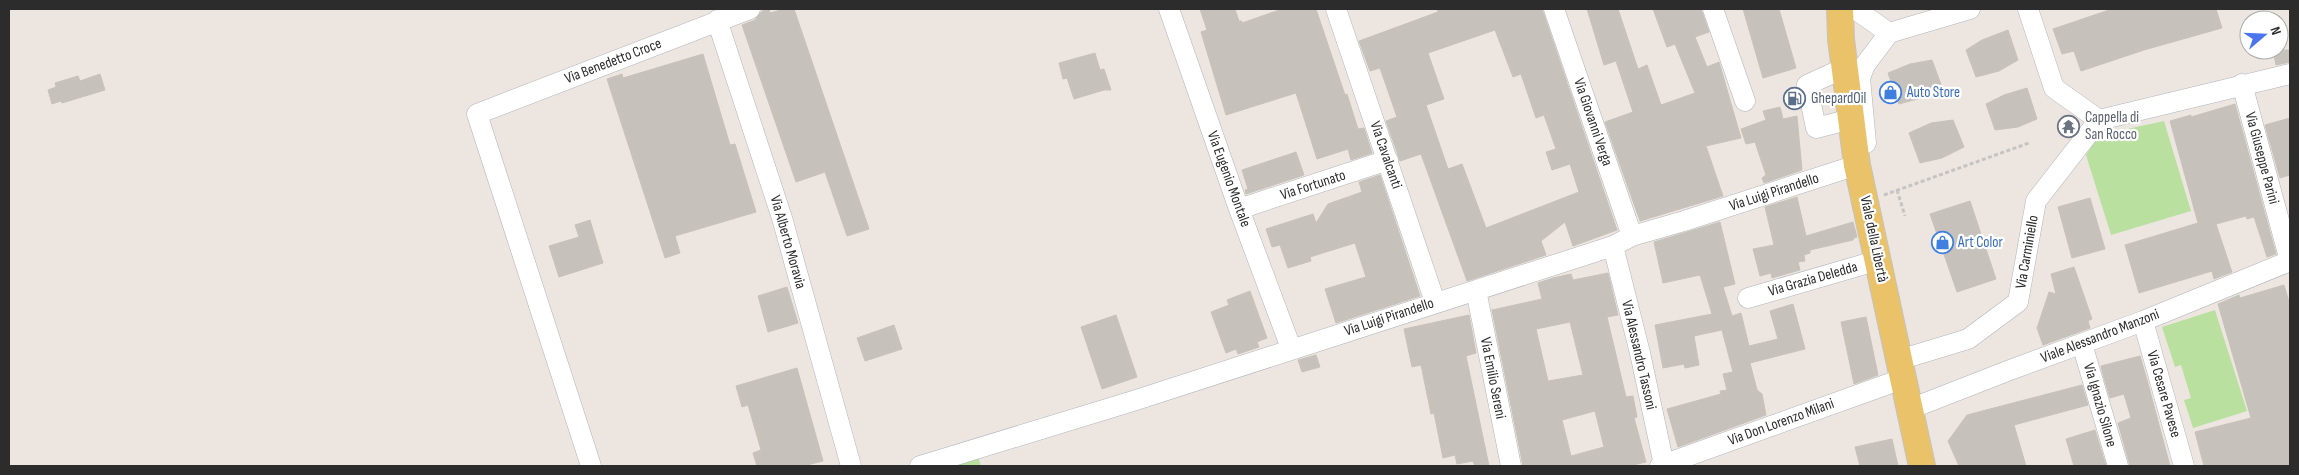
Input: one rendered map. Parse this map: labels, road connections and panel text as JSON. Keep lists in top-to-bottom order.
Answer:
{
  "streets": {
    "main road": ["Viale della Libertà"],
    "street": [
      "Via Benedetto Croce",
      "Via Giovanni Verga",
      "Via Cavalcanti",
      "Via Giuseppe Parini",
      "Via Eugenio Montale",
      "Via Fortunato",
      "Via Luigi Pirandello",
      "Via Alberto Moravia",
      "Via Carminiello",
      "Via Grazia Deledda",
      "Viale Alessandro Manzoni",
      "Via Alessandro Tassoni",
      "Via Emilio Sereni",
      "Via Cesare Pavese",
      "Via Ignazio Silone",
      "Via Don Lorenzo Milani"
    ]
  },
  "crossings": [
    ["Via Benedetto Croce", "Via Alberto Moravia"],
    ["Via Giovanni Verga", "Via Luigi Pirandello"],
    ["Via Cavalcanti", "Via Fortunato"],
    ["Via Cavalcanti", "Via Luigi Pirandello"],
    ["Via Giuseppe Parini", "Viale Alessandro Manzoni"],
    ["Via Eugenio Montale", "Via Fortunato"],
    ["Via Eugenio Montale", "Via Luigi Pirandello"],
    ["Via Luigi Pirandello", "Viale della Libertà"],
    ["Via Luigi Pirandello", "Via Alessandro Tassoni"],
    ["Via Luigi Pirandello", "Via Emilio Sereni"],
    ["Viale della Libertà", "Via Carminiello"],
    ["Viale della Libertà", "Via Grazia Deledda"],
    ["Viale della Libertà", "Viale Alessandro Manzoni"],
    ["Viale della Libertà", "Via Don Lorenzo Milani"],
    ["Via Carminiello", "Via Don Lorenzo Milani"],
    ["Viale Alessandro Manzoni", "Via Cesare Pavese"],
    ["Viale Alessandro Manzoni", "Via Ignazio Silone"],
    ["Via Alessandro Tassoni", "Via Don Lorenzo Milani"]
  ],
  "places": {
    "shop": ["Auto Store", "Art Color"],
    "fuel station": ["GhepardOil"],
    "temple": ["Cappella di San Rocco"]
  },
  "north": "right"
}
